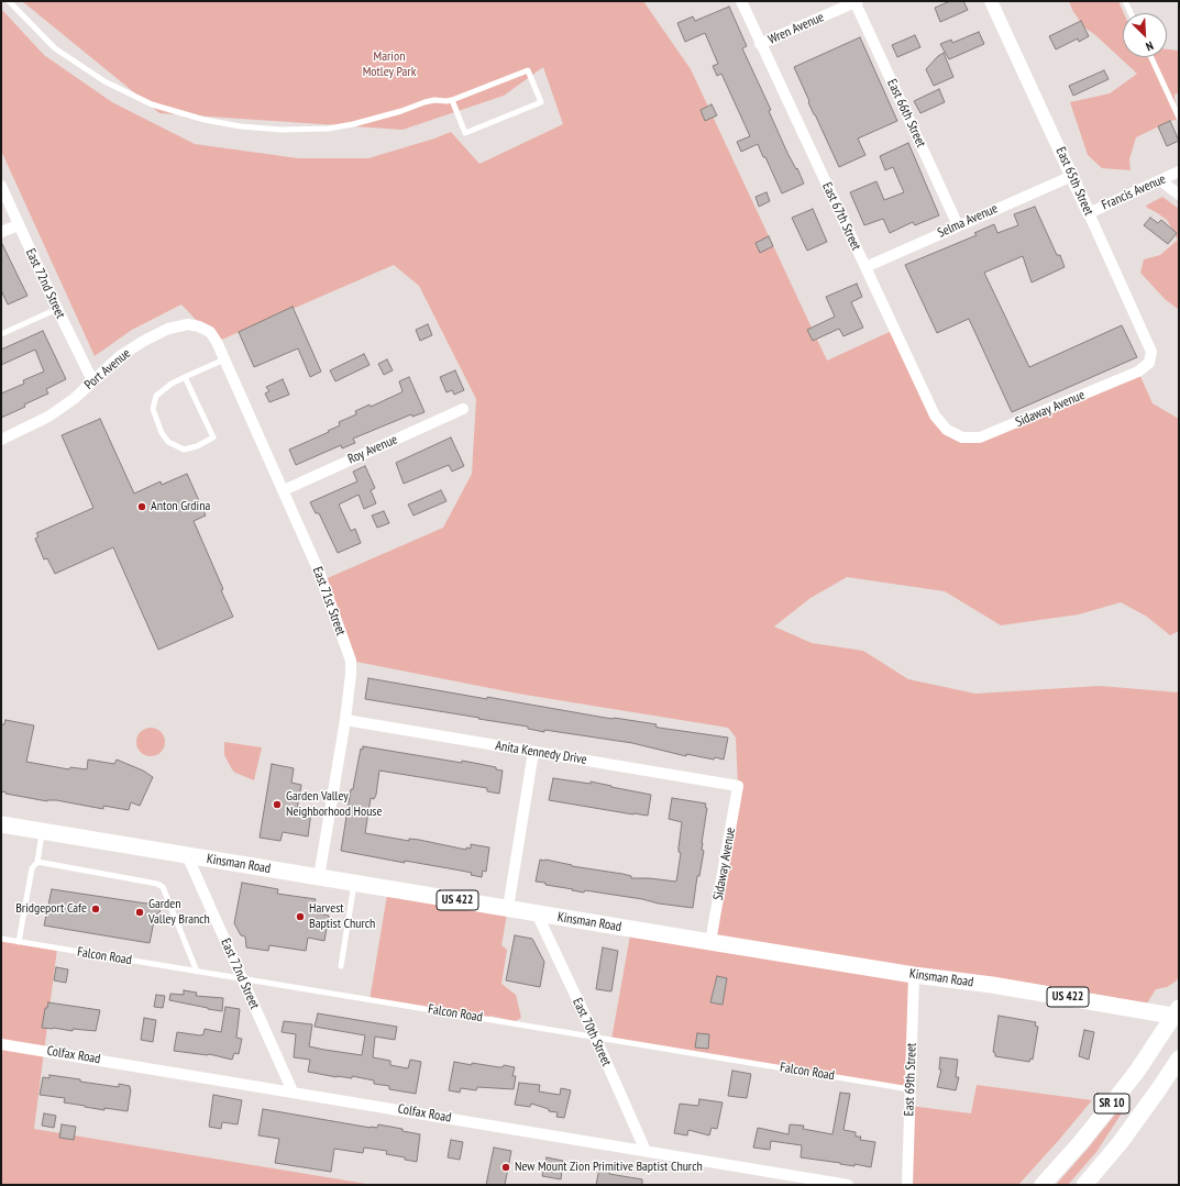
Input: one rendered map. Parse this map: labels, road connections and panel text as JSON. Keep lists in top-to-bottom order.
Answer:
{
  "streets": {
    "main road": ["Kinsman Road", "US 422", "SR 10"],
    "street": [
      "Wren Avenue",
      "East 66th Street",
      "East 65th Street",
      "Francis Avenue",
      "East 67th Street",
      "Selma Avenue",
      "East 72nd Street",
      "Port Avenue",
      "Sidaway Avenue",
      "Roy Avenue",
      "East 71st Street",
      "Anita Kennedy Drive",
      "East 70th Street",
      "Colfax Road",
      "East 69th Street"
    ],
    "lane": ["Falcon Road"]
  },
  "crossings": [
    ["Wren Avenue", "East 66th Street"],
    ["Wren Avenue", "East 67th Street"],
    ["East 66th Street", "Selma Avenue"],
    ["East 65th Street", "Francis Avenue"],
    ["East 65th Street", "Selma Avenue"],
    ["East 65th Street", "Sidaway Avenue"],
    ["East 67th Street", "Selma Avenue"],
    ["East 67th Street", "Sidaway Avenue"],
    ["East 72nd Street", "Port Avenue"],
    ["East 72nd Street", "Kinsman Road"],
    ["East 72nd Street", "Falcon Road"],
    ["East 72nd Street", "Colfax Road"],
    ["Port Avenue", "East 71st Street"],
    ["Sidaway Avenue", "Anita Kennedy Drive"],
    ["Sidaway Avenue", "Kinsman Road"],
    ["Roy Avenue", "East 71st Street"],
    ["East 71st Street", "Anita Kennedy Drive"],
    ["East 71st Street", "Kinsman Road"],
    ["Kinsman Road", "East 70th Street"],
    ["Kinsman Road", "East 69th Street"],
    ["Kinsman Road", "SR 10"],
    ["Falcon Road", "East 70th Street"],
    ["Falcon Road", "East 69th Street"],
    ["East 70th Street", "Colfax Road"]
  ],
  "parks": ["Marion Motley Park"],
  "places": [
    "Anton Grdina",
    "Garden Valley Neighborhood House",
    "Bridgeport Cafe",
    "Garden Valley Branch",
    "Harvest Baptist Church",
    "New Mount Zion Primitive Baptist Church"
  ],
  "north": "bottom right"
}
